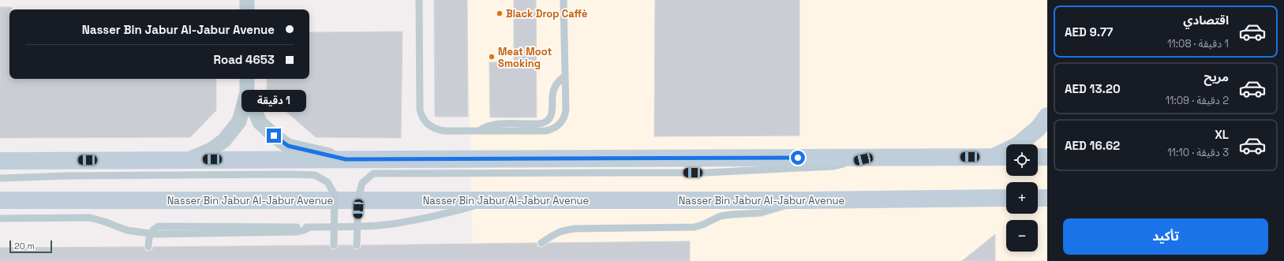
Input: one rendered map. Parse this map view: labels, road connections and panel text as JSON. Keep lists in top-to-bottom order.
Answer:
{
  "streets": {
    "main road": ["Nasser Bin Jabur Al-Jabur Avenue"]
  },
  "places": ["Black Drop Caffè", "Meat Moot Smoking"],
  "scale_bar": "20 m",
  "page": {
    "list": [
      {
        "name": "اقتصادي",
        "note": "1 دقيقة · 11:08",
        "value": "AED 9.77"
      },
      {
        "name": "مريح",
        "note": "2 دقيقة · 11:09",
        "value": "AED 13.20"
      },
      {
        "name": "XL",
        "note": "3 دقيقة · 11:10",
        "value": "AED 16.62"
      }
    ],
    "banner": ["Nasser Bin Jabur Al-Jabur Avenue", "Road 4653"],
    "bubble": "1 دقيقة",
    "map_buttons": ["+", "−"],
    "buttons": "تأكيد",
    "scale": "20 m"
  }
}
